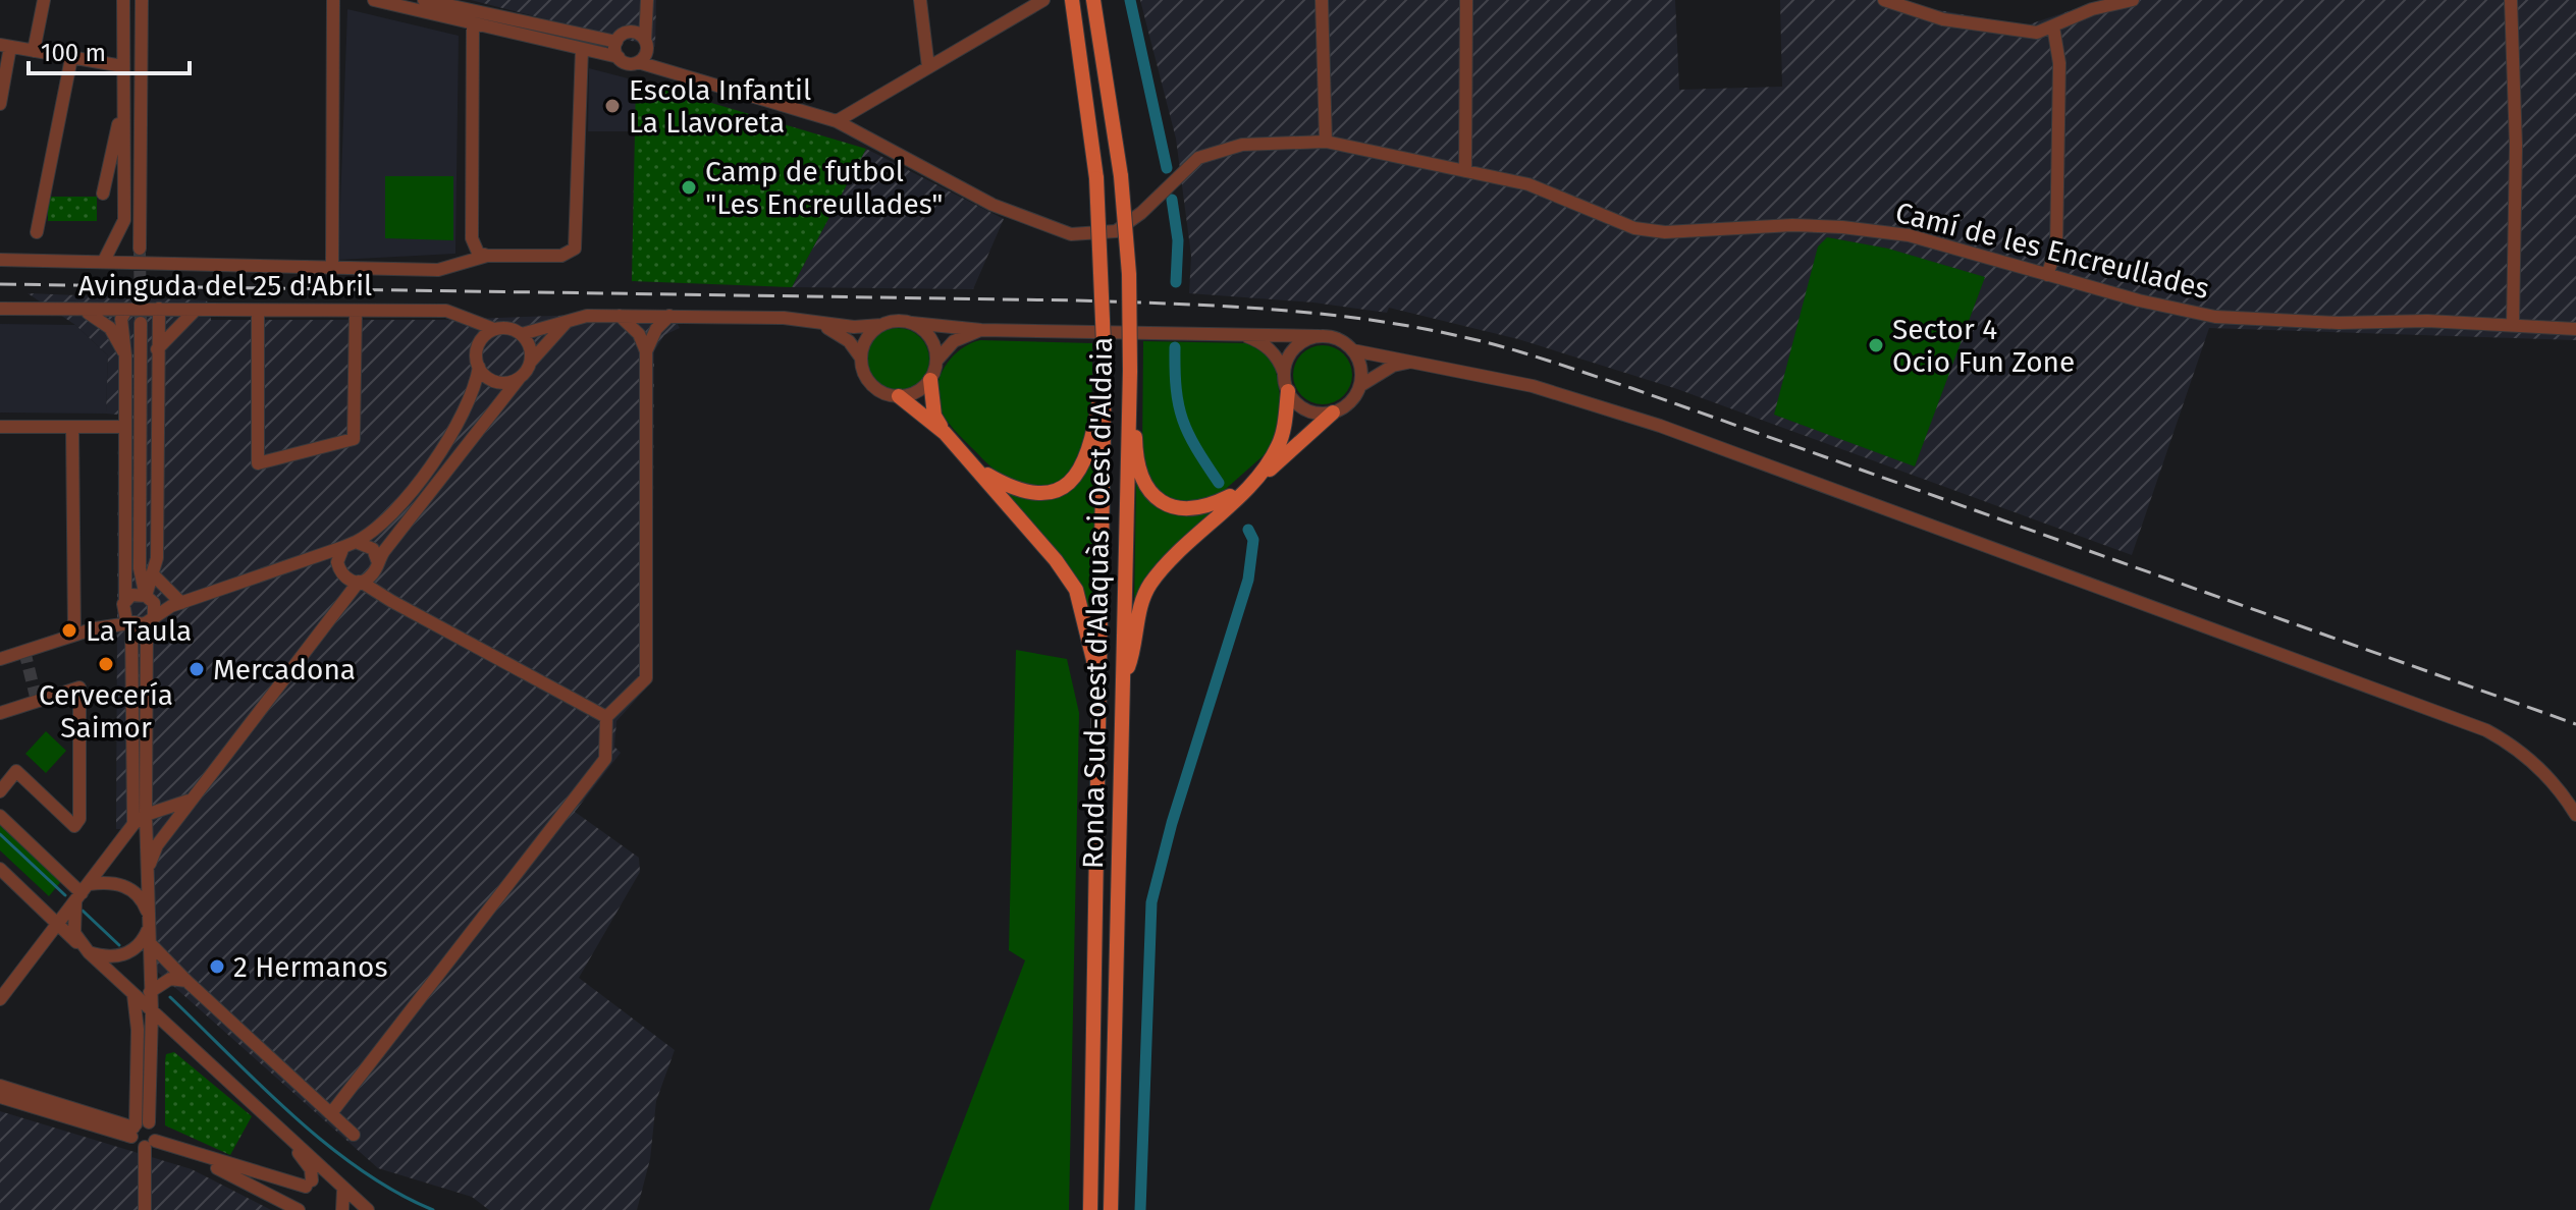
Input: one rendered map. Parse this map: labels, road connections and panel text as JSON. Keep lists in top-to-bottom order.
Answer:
{
  "streets": {
    "main road": ["Ronda Sud-oest d'Alaquàs i Oest d'Aldaia"],
    "street": ["Camí de les Encreullades", "Avinguda del 25 d'Abril"]
  },
  "places": [
    "Escola Infantil La Llavoreta",
    "Camp de futbol \"Les Encreullades\"",
    "Sector 4 Ocio Fun Zone",
    "La Taula",
    "Cervecería Saimor",
    "Mercadona",
    "2 Hermanos"
  ],
  "scale_bar": "100 m"
}
